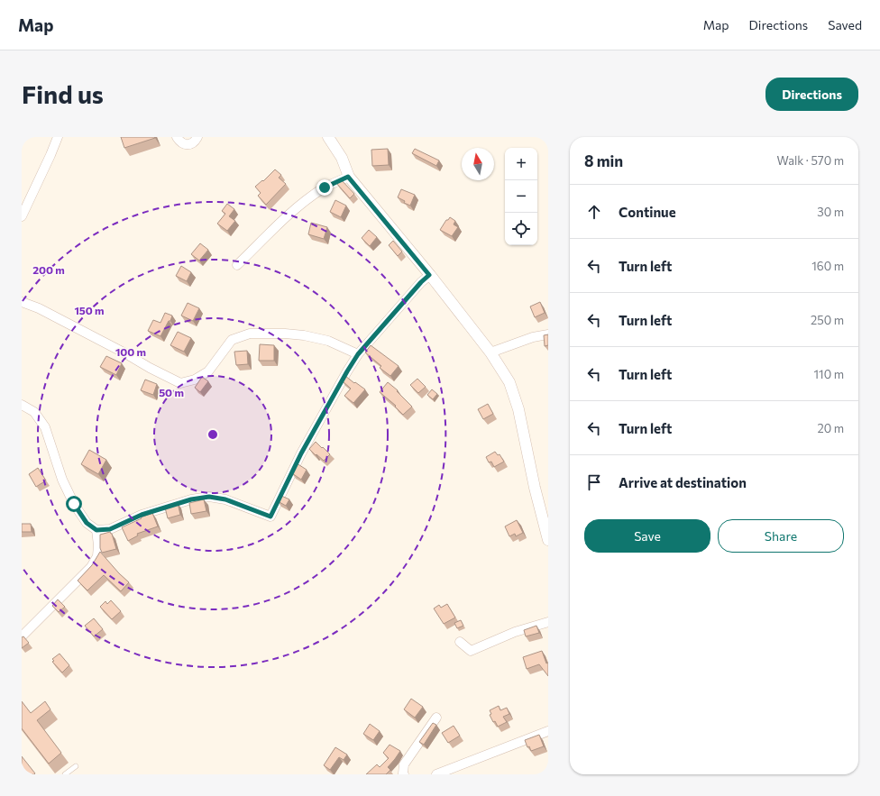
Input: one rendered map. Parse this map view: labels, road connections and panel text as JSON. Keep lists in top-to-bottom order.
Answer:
{
  "north": "top",
  "page": {
    "header": "Map",
    "nav": ["Map", "Directions", "Saved"],
    "buttons": [
      "Directions",
      ["Save", "Share"]
    ],
    "title": "Find us",
    "heading": ["8 min", "Walk · 570 m"],
    "map_buttons": ["+", "−"],
    "list": [
      ["Continue", "30 m"],
      ["Turn left", "160 m"],
      ["Turn left", "250 m"],
      ["Turn left", "110 m"],
      ["Turn left", "20 m"],
      "Arrive at destination"
    ]
  },
  "rings": [
    "200 m",
    "150 m",
    "100 m",
    "50 m"
  ]
}
